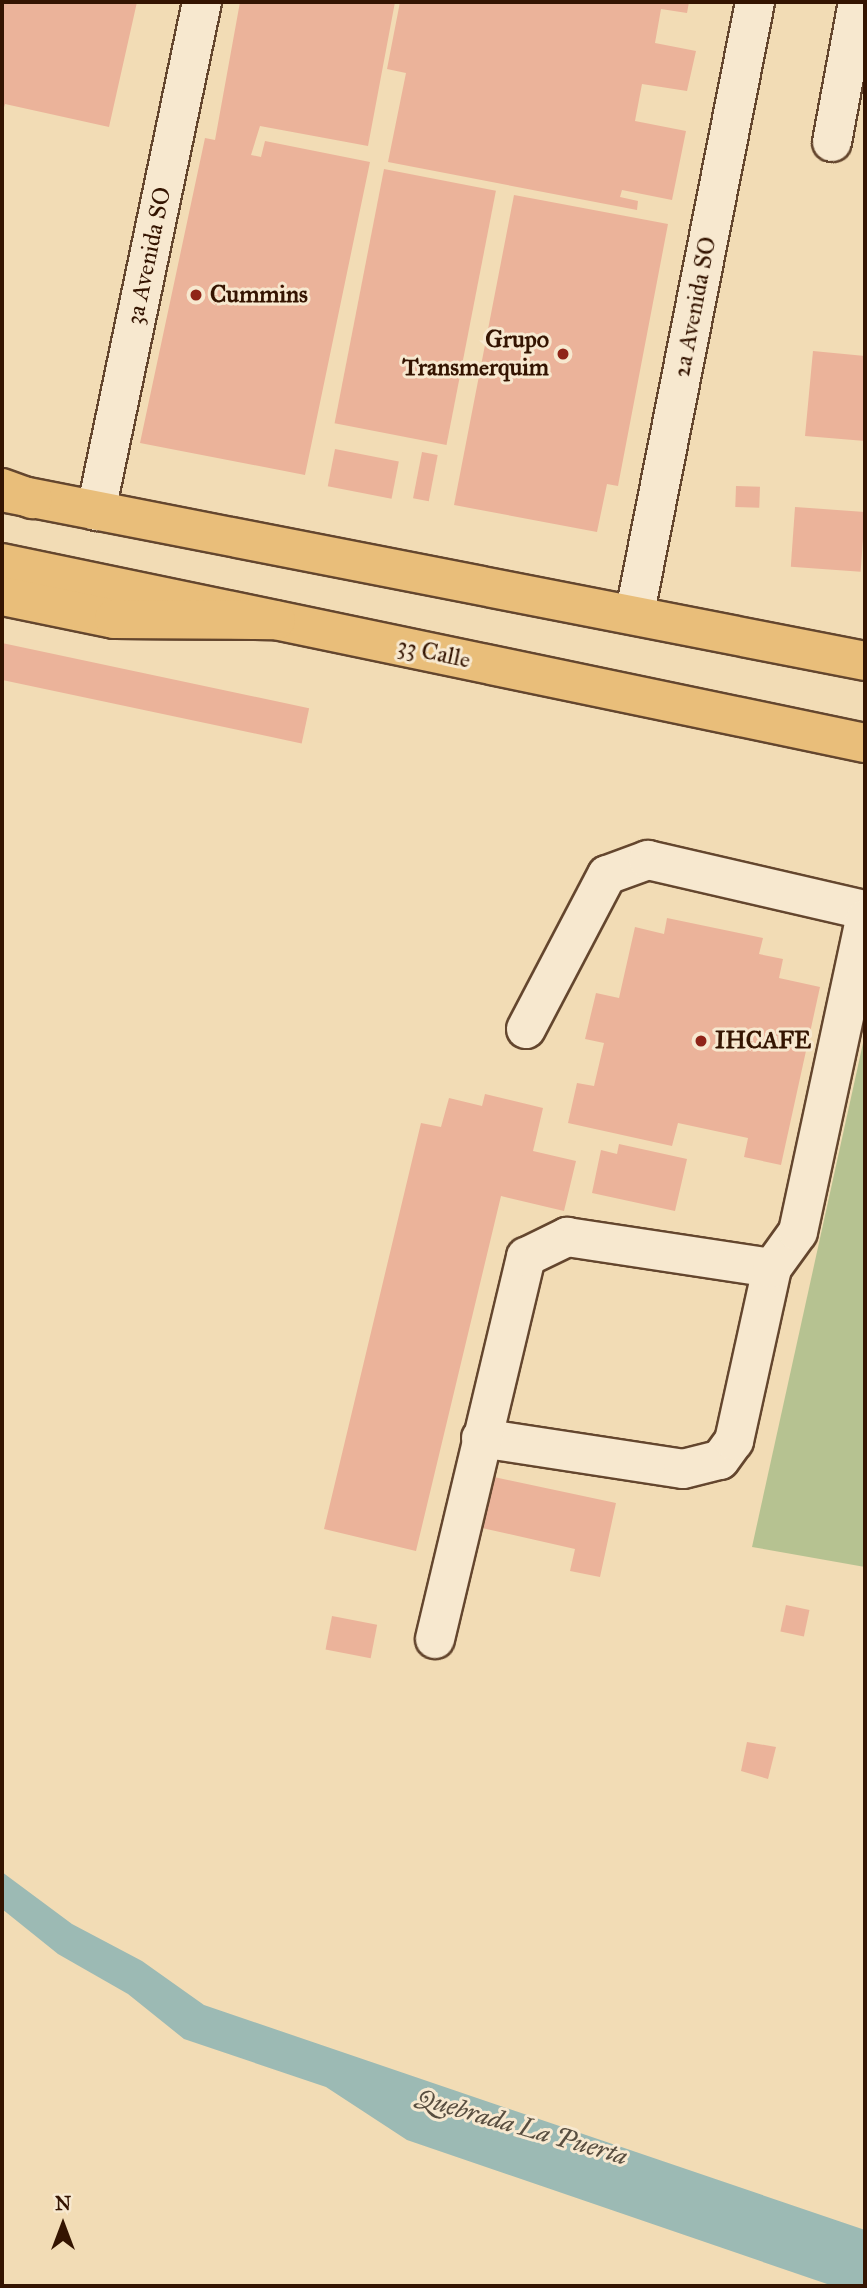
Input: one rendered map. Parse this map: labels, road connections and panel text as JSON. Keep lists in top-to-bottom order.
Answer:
{
  "streets": {
    "main road": ["33 Calle"],
    "street": ["3a Avenida SO", "2a Avenida SO"]
  },
  "water": ["Quebrada La Puerta"],
  "places": ["Cummins", "Grupo Transmerquim", "IHCAFE"],
  "north": "top"
}
